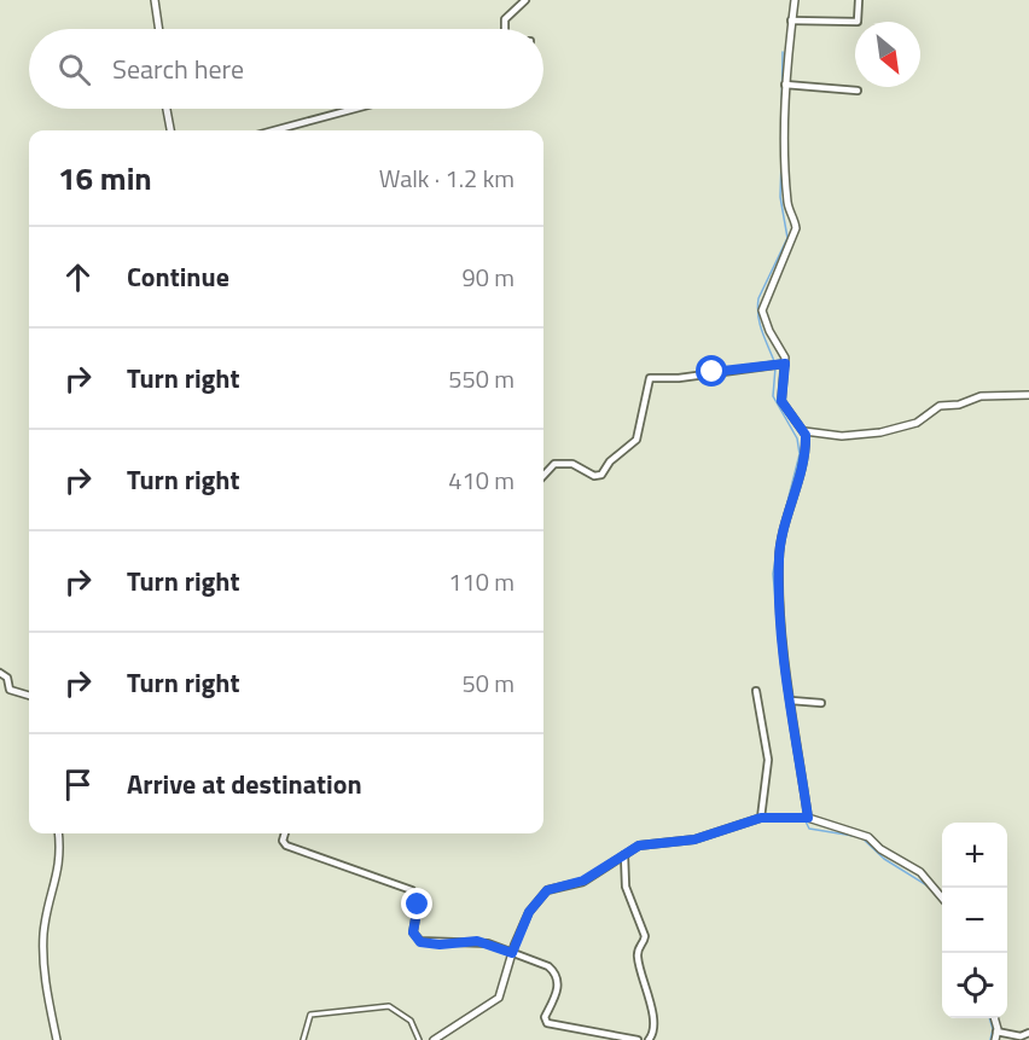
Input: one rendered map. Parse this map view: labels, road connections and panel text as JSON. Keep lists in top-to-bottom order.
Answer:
{
  "north": "bottom right",
  "page": {
    "search": "Search here",
    "heading": ["16 min", "Walk · 1.2 km"],
    "list": [
      ["Continue", "90 m"],
      ["Turn right", "550 m"],
      ["Turn right", "410 m"],
      ["Turn right", "110 m"],
      ["Turn right", "50 m"],
      "Arrive at destination"
    ],
    "map_buttons": ["+", "−"]
  }
}
